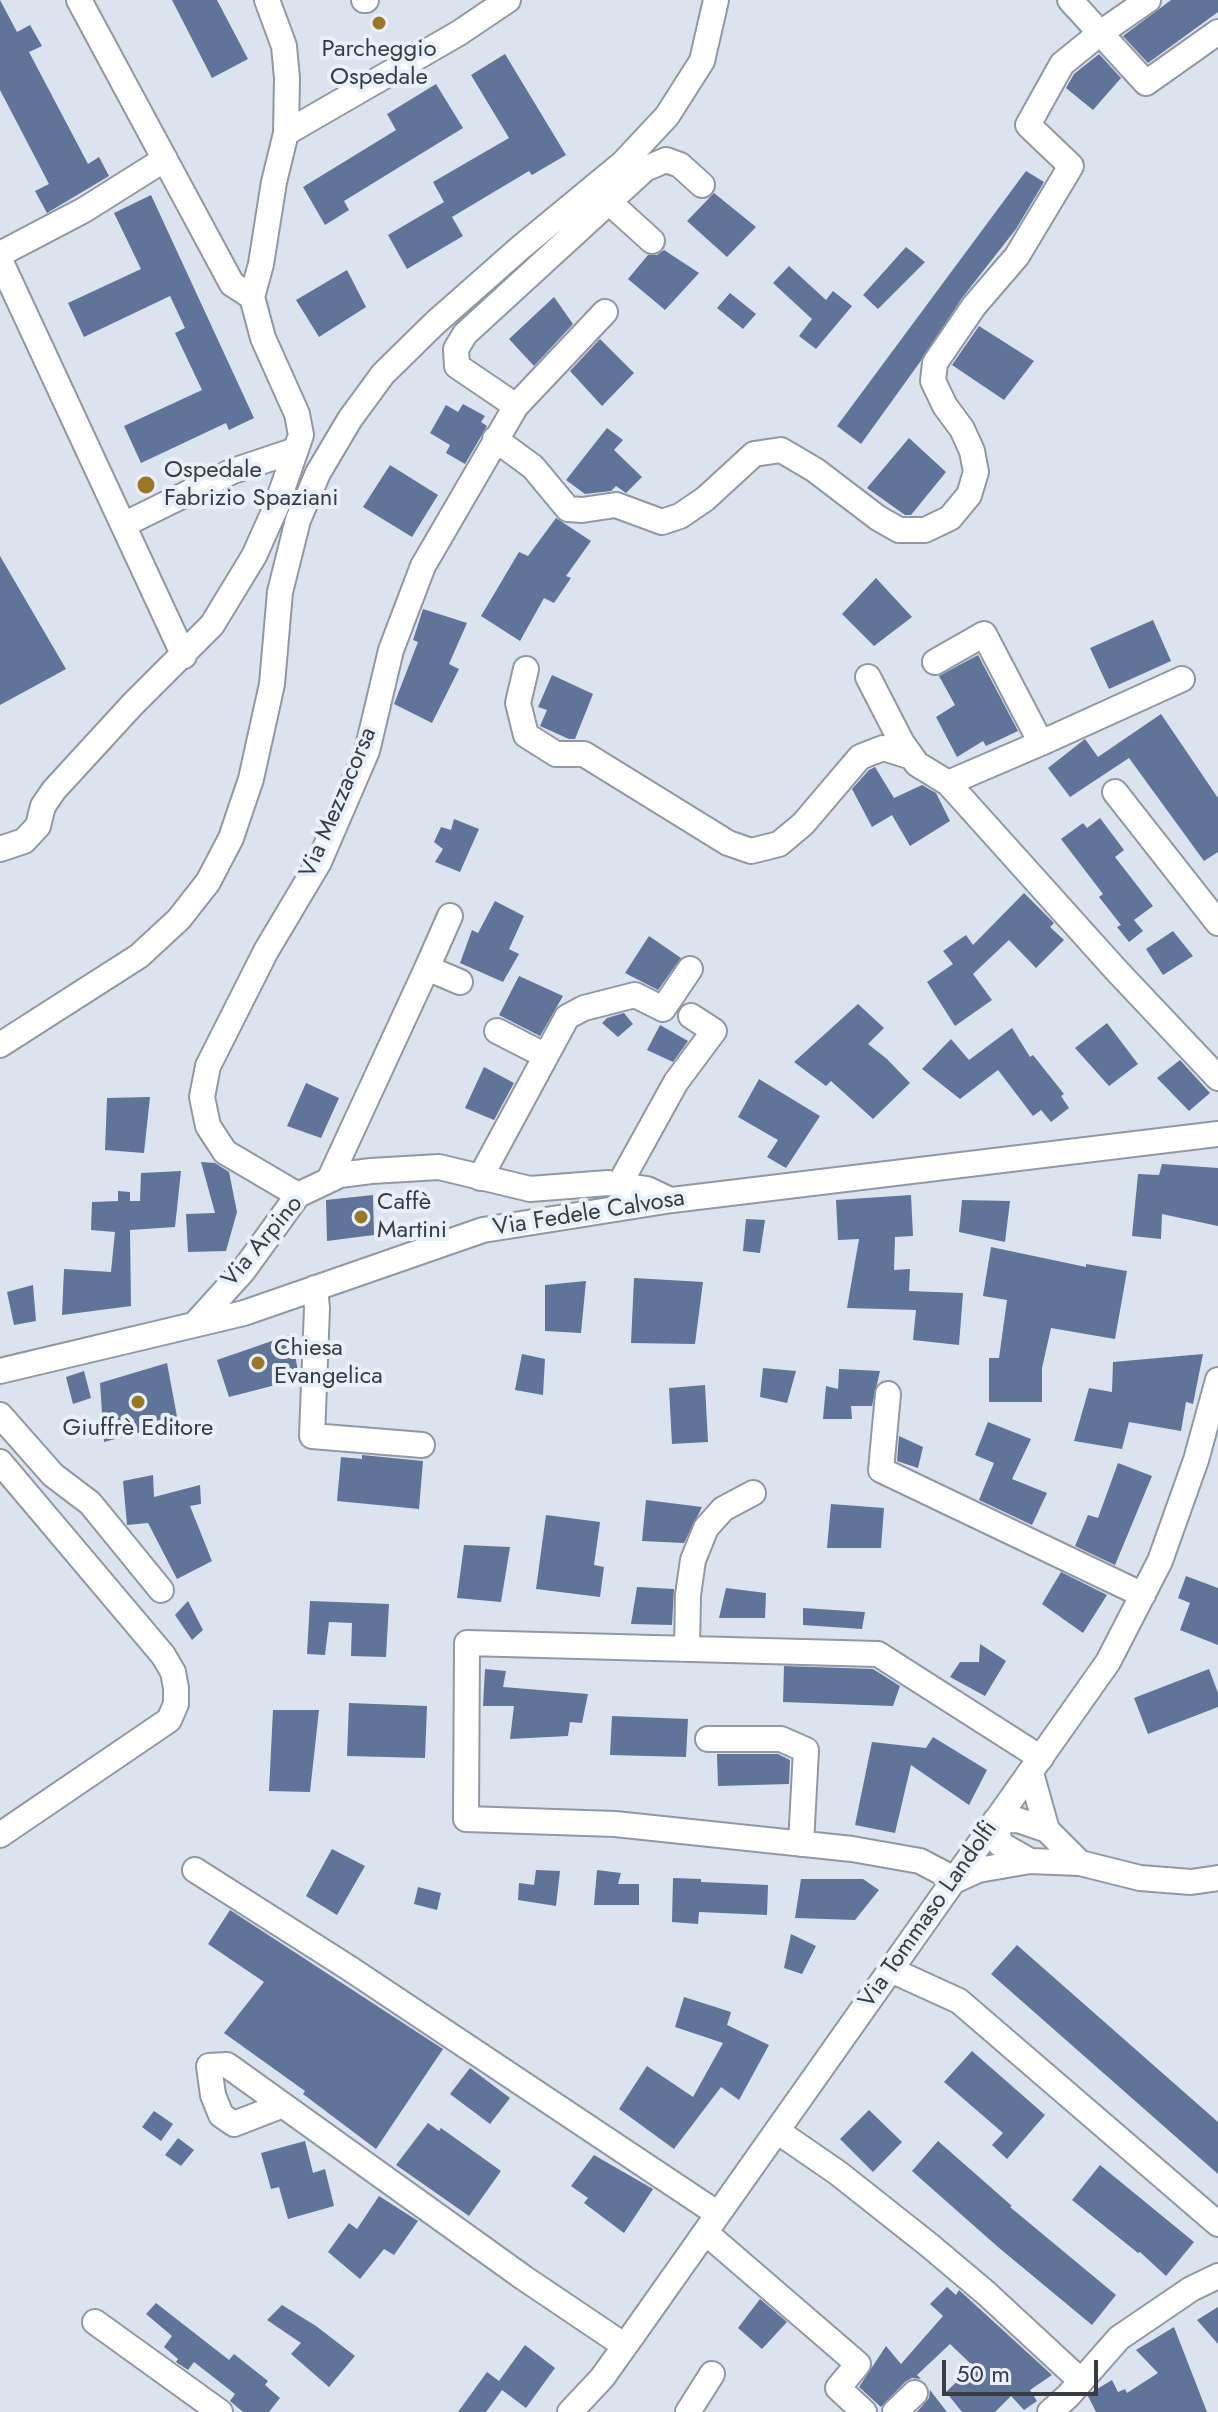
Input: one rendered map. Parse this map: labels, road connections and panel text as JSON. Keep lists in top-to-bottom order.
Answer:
{
  "streets": {
    "street": [
      "Via Mezzacorsa",
      "Via Fedele Calvosa",
      "Via Arpino",
      "Via Tommaso Landolfi"
    ]
  },
  "crossings": [
    ["Via Mezzacorsa", "Via Arpino"],
    ["Via Fedele Calvosa", "Via Arpino"]
  ],
  "places": [
    "Parcheggio Ospedale",
    "Ospedale Fabrizio Spaziani",
    "Caffè Martini",
    "Chiesa Evangelica",
    "Giuffrè Editore"
  ],
  "scale_bar": "50 m"
}
